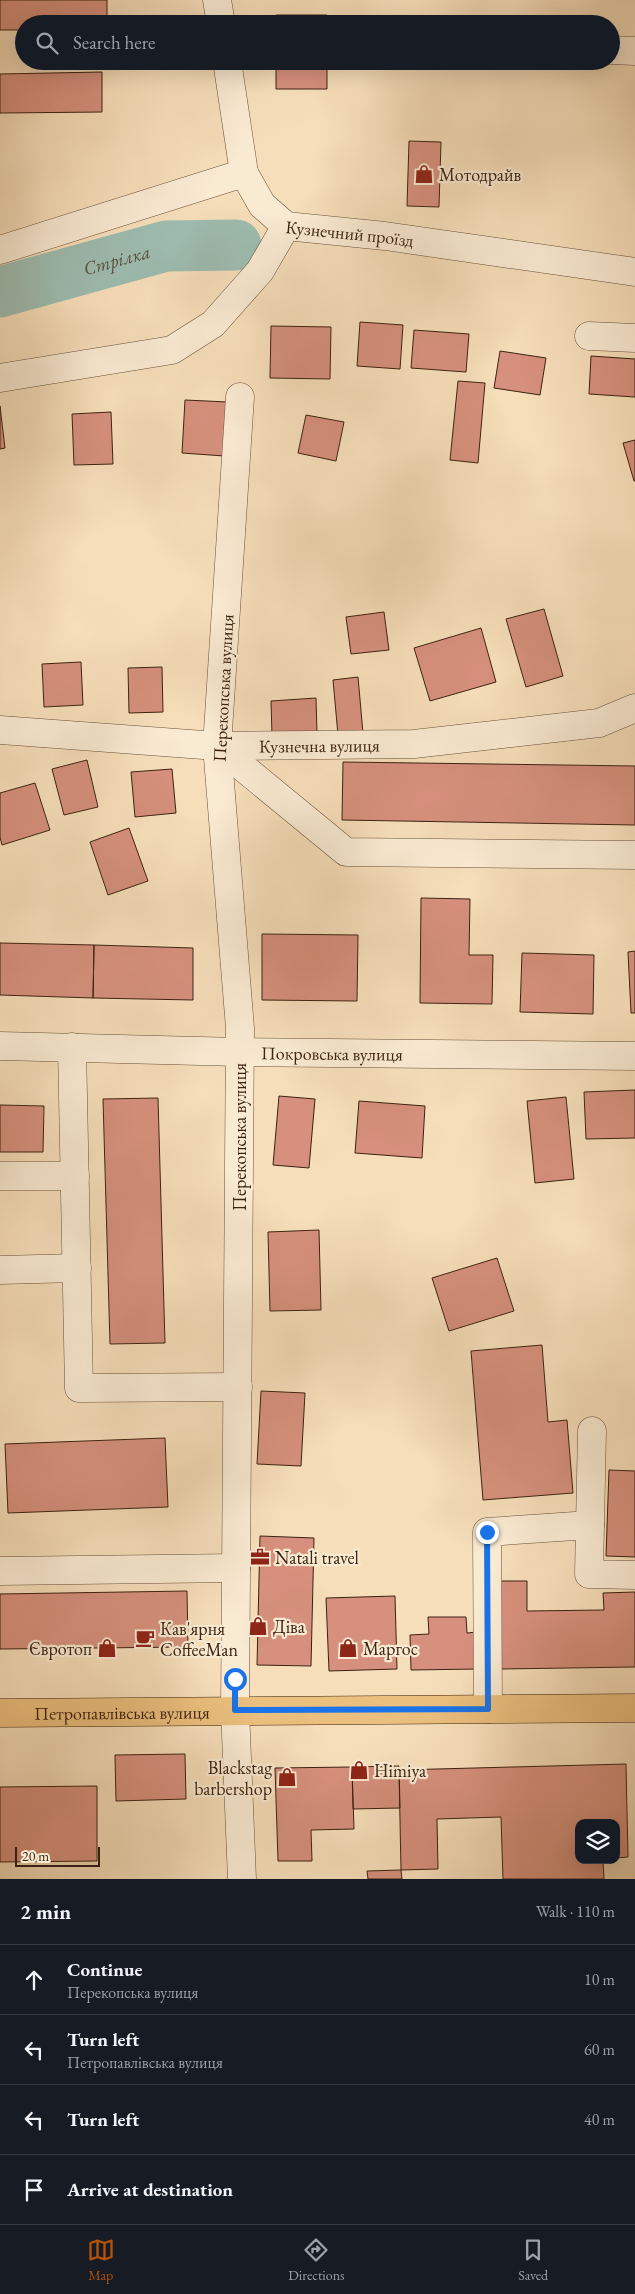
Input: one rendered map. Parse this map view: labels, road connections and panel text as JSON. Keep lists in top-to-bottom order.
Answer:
{
  "streets": {
    "main road": ["Петропавлівська вулиця"],
    "street": [
      "Кузнечний проїзд",
      "Перекопська вулиця",
      "Кузнечна вулиця",
      "Покровська вулиця"
    ]
  },
  "crossings": [
    ["Перекопська вулиця", "Кузнечна вулиця"],
    ["Перекопська вулиця", "Покровська вулиця"],
    ["Перекопська вулиця", "Петропавлівська вулиця"]
  ],
  "water": ["Стрілка"],
  "places": {
    "shop": [
      "Мотодрайв",
      "Діва",
      "Євротоп",
      "Маргос",
      "Himiya",
      "Blackstag barbershop"
    ],
    "office": ["Natali travel"],
    "cafe": ["Кав'ярня CoffeeMan"]
  },
  "scale_bar": "20 m",
  "page": {
    "search": "Search here",
    "scale": "20 m",
    "heading": ["2 min", "Walk · 110 m"],
    "list": [
      ["Continue", "Перекопська вулиця", "10 m"],
      ["Turn left", "Петропавлівська вулиця", "60 m"],
      ["Turn left", "40 m"],
      "Arrive at destination"
    ],
    "nav": ["Map", "Directions", "Saved"]
  }
}
